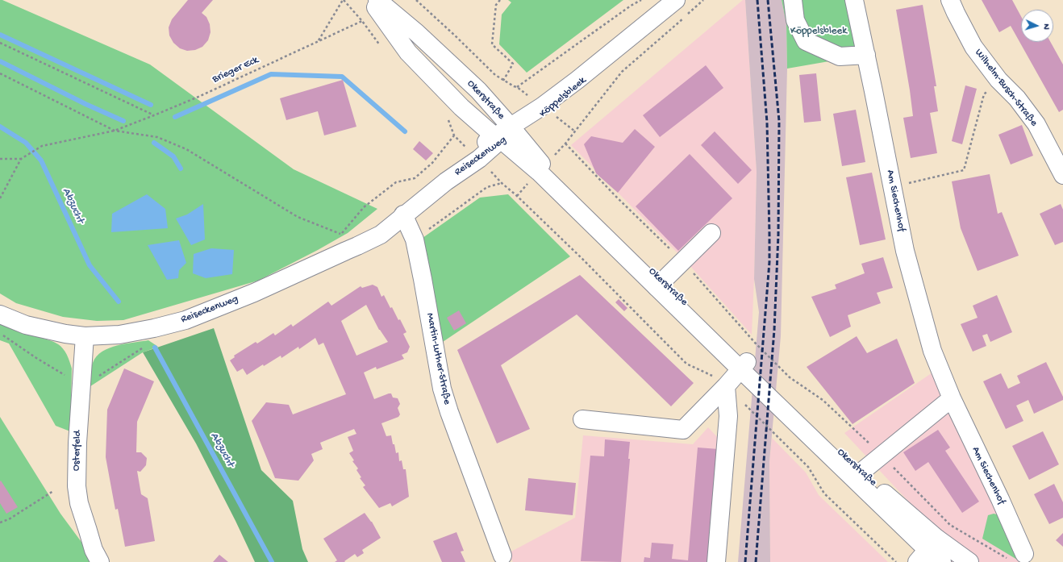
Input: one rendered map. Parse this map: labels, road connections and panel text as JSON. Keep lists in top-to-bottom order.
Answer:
{
  "streets": {
    "street": [
      "Wilhelm-Busch-Straße",
      "Köppelsbleek",
      "Okerstraße",
      "Reiseckenweg",
      "Am Siechenhof",
      "Martin-Luther-Straße",
      "Osterfeld"
    ],
    "path": ["Brieger Eck"]
  },
  "crossings": [
    ["Köppelsbleek", "Okerstraße"],
    ["Köppelsbleek", "Reiseckenweg"],
    ["Okerstraße", "Reiseckenweg"],
    ["Reiseckenweg", "Martin-Luther-Straße"],
    ["Reiseckenweg", "Osterfeld"]
  ],
  "water": ["Abzucht"],
  "parks": ["Köppelsbleek"],
  "north": "right"
}
